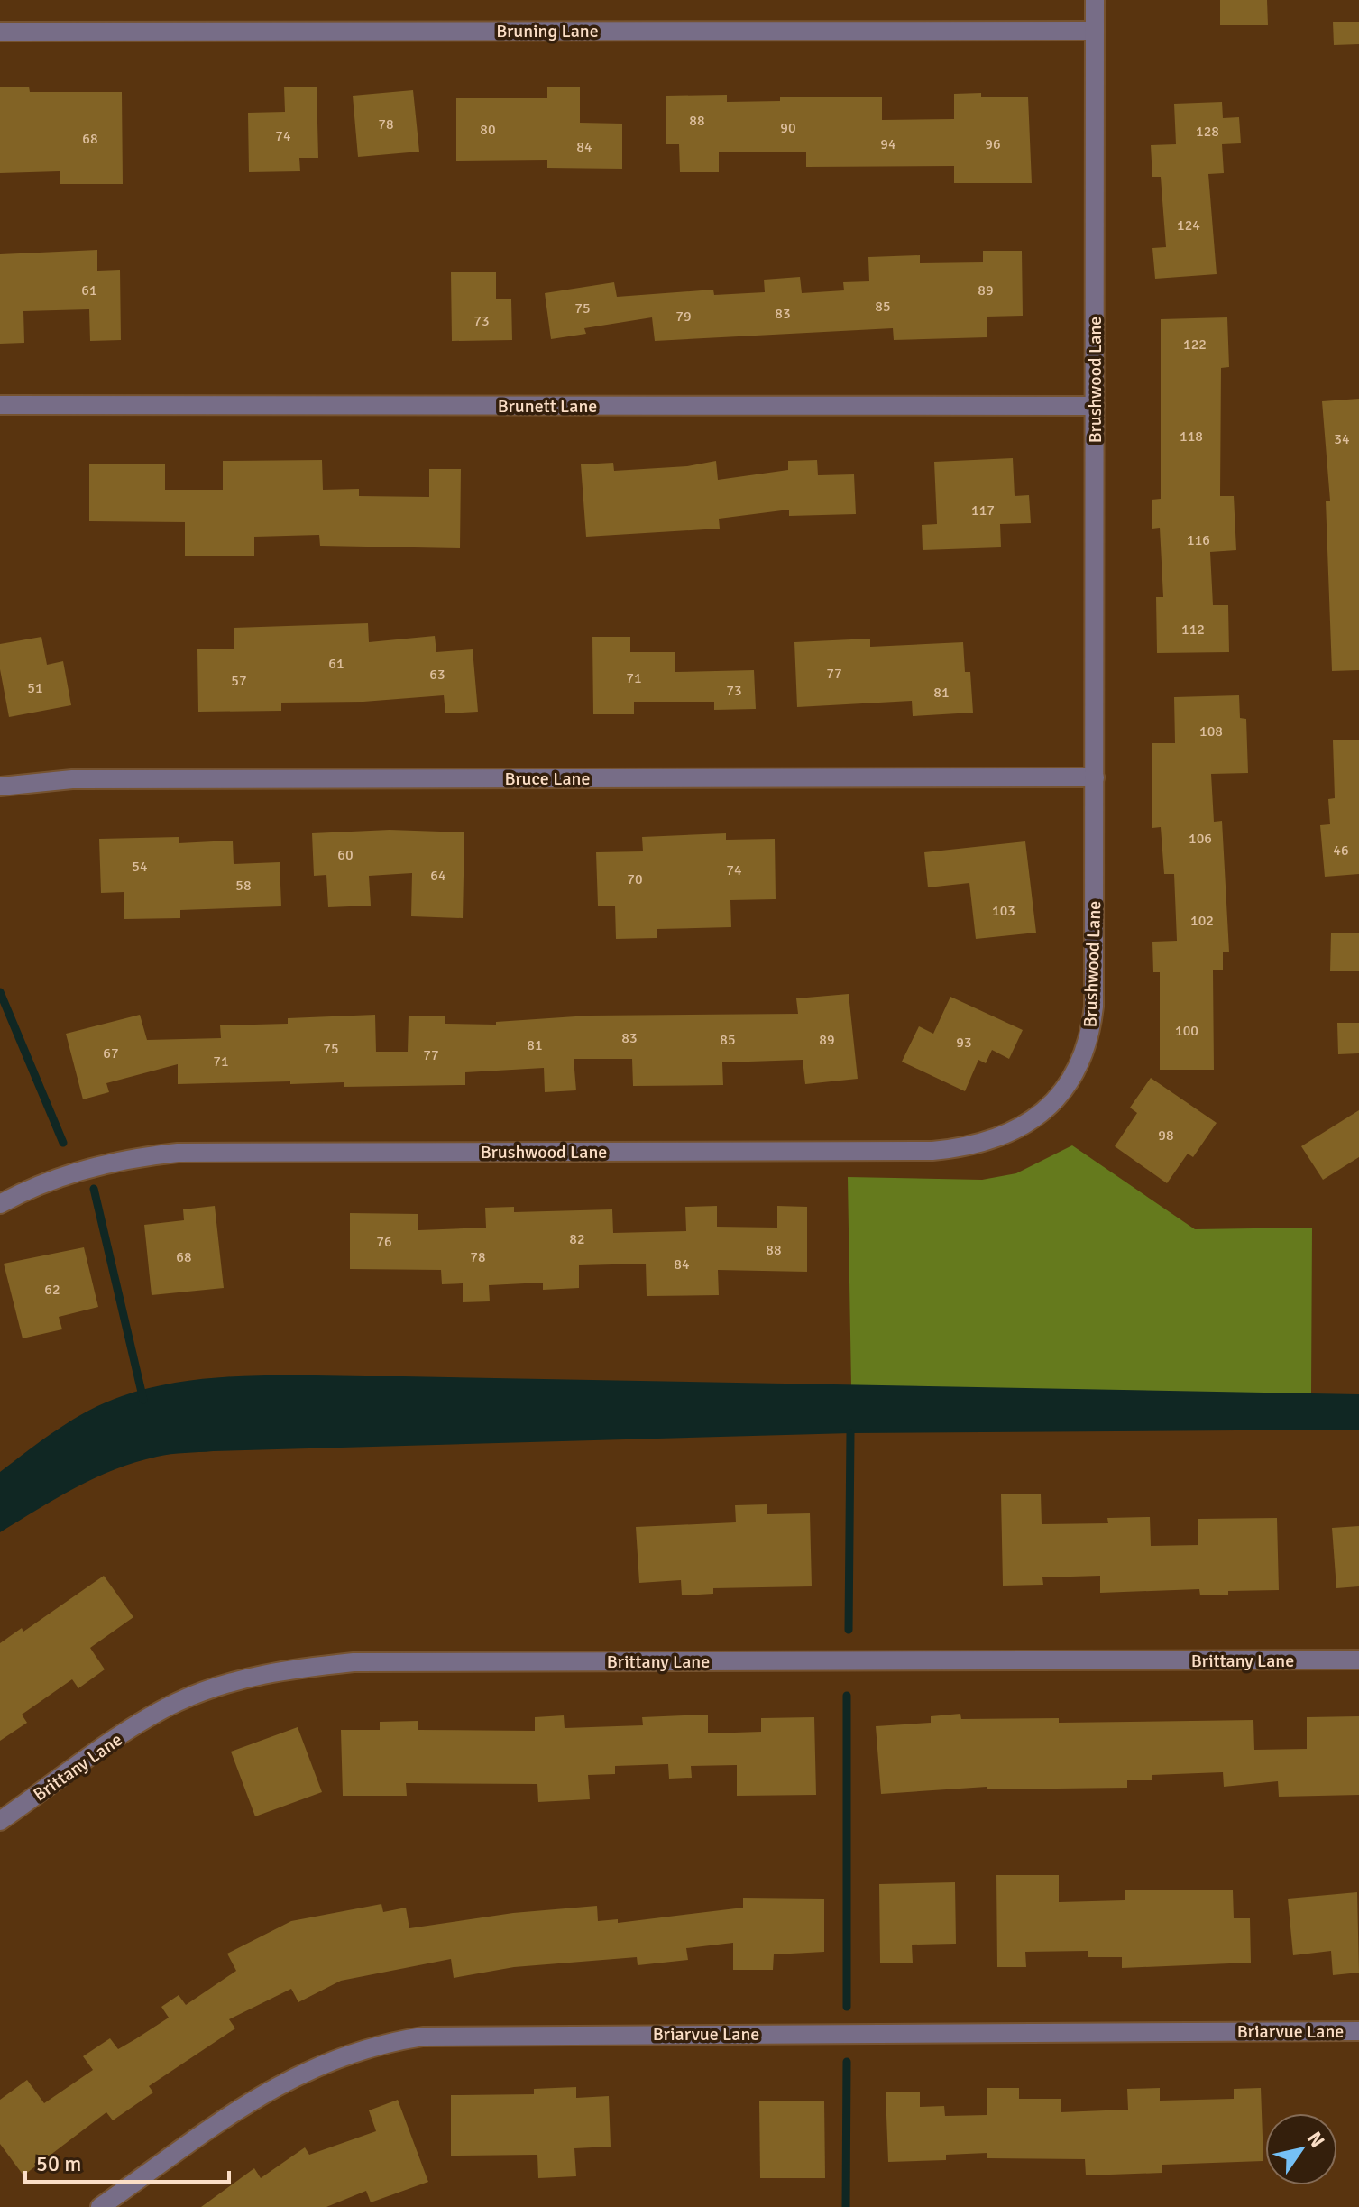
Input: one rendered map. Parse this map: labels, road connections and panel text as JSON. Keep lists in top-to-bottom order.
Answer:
{
  "streets": {
    "street": [
      "Bruning Lane",
      "Brushwood Lane",
      "Brunett Lane",
      "Bruce Lane",
      "Brittany Lane",
      "Briarvue Lane"
    ]
  },
  "crossings": [
    ["Bruning Lane", "Brushwood Lane"],
    ["Brushwood Lane", "Brunett Lane"],
    ["Brushwood Lane", "Bruce Lane"]
  ],
  "house_numbers": [
    "88",
    "78",
    "90",
    "80",
    "128",
    "74",
    "68",
    "94",
    "96",
    "84",
    "124",
    "61",
    "89",
    "85",
    "75",
    "83",
    "79",
    "73",
    "122",
    "118",
    "34",
    "117",
    "116",
    "112",
    "61",
    "77",
    "63",
    "71",
    "57",
    "51",
    "73",
    "81",
    "108",
    "106",
    "46",
    "60",
    "54",
    "74",
    "64",
    "70",
    "58",
    "103",
    "102",
    "100",
    "83",
    "85",
    "89",
    "93",
    "81",
    "75",
    "67",
    "77",
    "71",
    "98",
    "82",
    "76",
    "88",
    "68",
    "78",
    "84",
    "62"
  ],
  "scale_bar": "50 m",
  "north": "top right"
}
